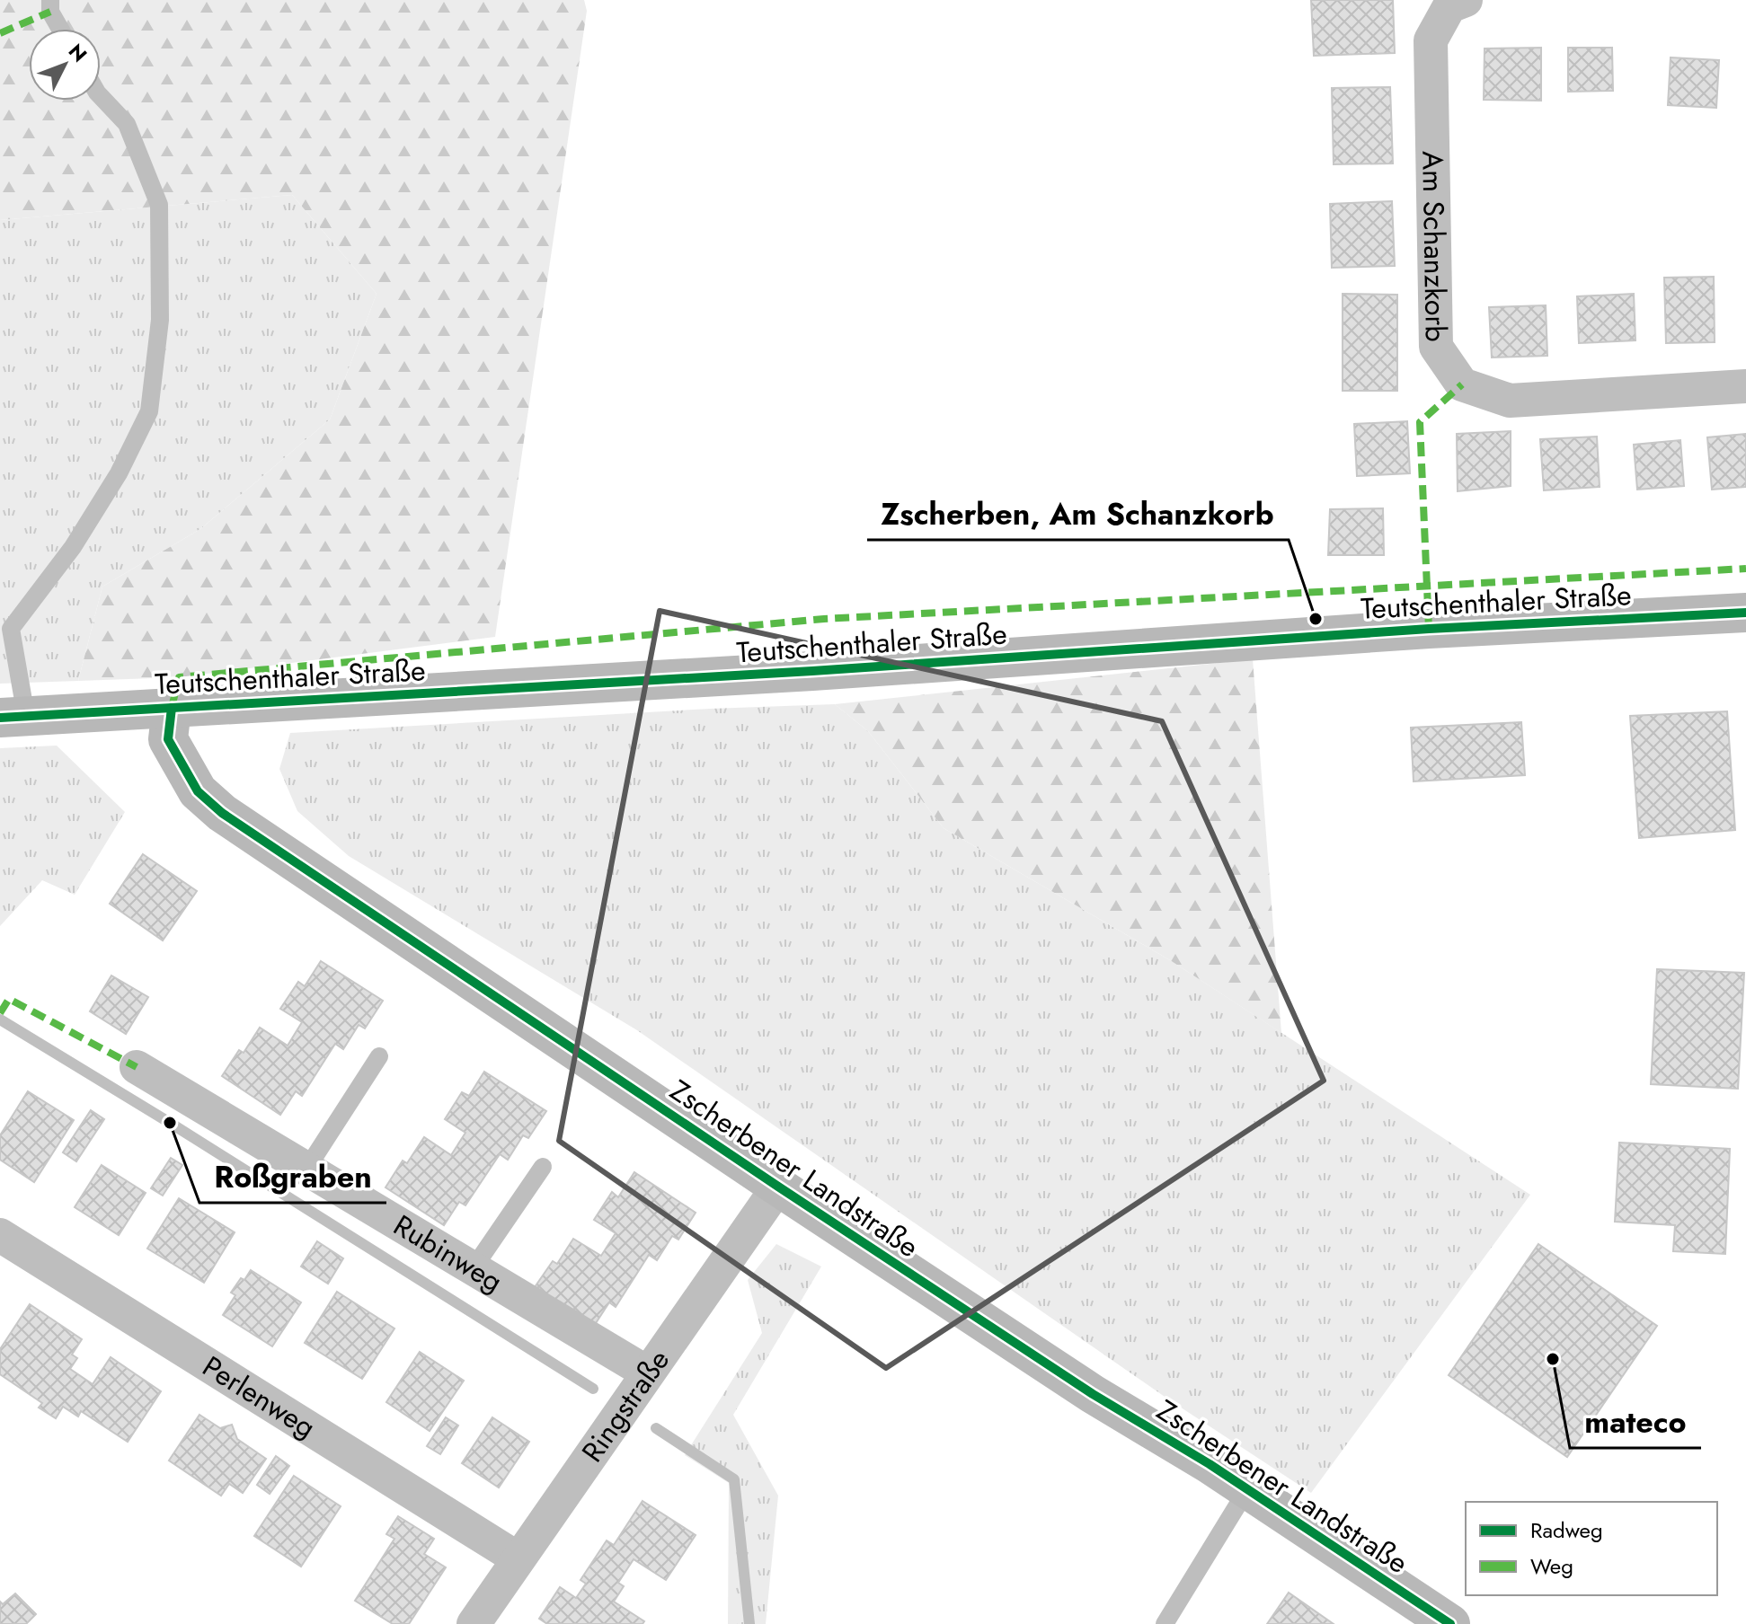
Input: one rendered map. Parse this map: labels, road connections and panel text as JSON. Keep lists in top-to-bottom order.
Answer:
{
  "streets": {
    "street": [
      "Am Schanzkorb",
      "Teutschenthaler Straße",
      "Zscherbener Landstraße",
      "Rubinweg",
      "Perlenweg",
      "Ringstraße"
    ]
  },
  "crossings": [
    ["Teutschenthaler Straße", "Zscherbener Landstraße"],
    ["Zscherbener Landstraße", "Ringstraße"],
    ["Rubinweg", "Ringstraße"],
    ["Perlenweg", "Ringstraße"]
  ],
  "places": ["Zscherben, Am Schanzkorb", "Roßgraben", "mateco"],
  "legend": ["Radweg", "Weg"],
  "north": "top right"
}
